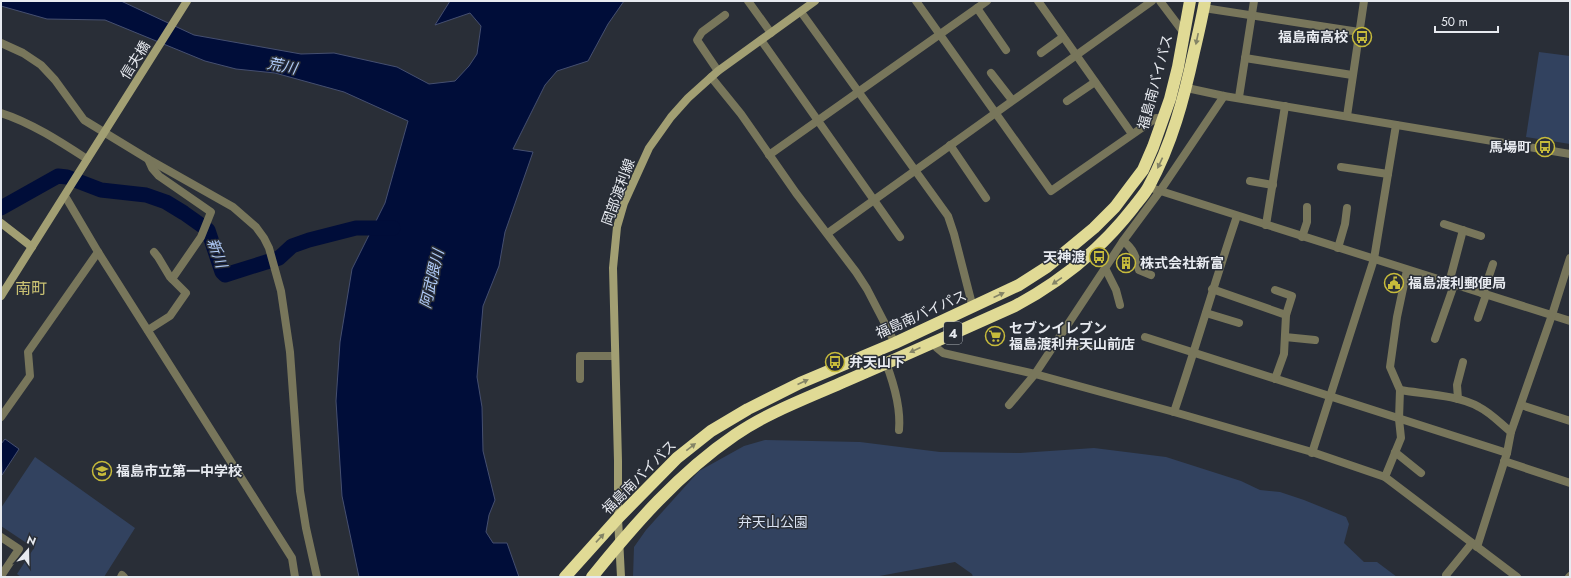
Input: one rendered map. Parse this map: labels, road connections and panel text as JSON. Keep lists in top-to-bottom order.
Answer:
{
  "streets": {
    "highway": ["福島南バイパス", "4"],
    "main road": ["信夫橋", "岡部渡利線"]
  },
  "crossings": [
    ["福島南バイパス", "岡部渡利線"],
    ["岡部渡利線", "4"]
  ],
  "districts": ["南町"],
  "water": ["荒川", "新川", "阿武隈川"],
  "parks": ["弁天山公園"],
  "places": {
    "bus stop": [
      "福島南高校",
      "馬場町",
      "天神渡",
      "弁天山下"
    ],
    "building": ["株式会社新富"],
    "public building": ["福島渡利郵便局"],
    "supermarket": ["セブンイレブン 福島渡利弁天山前店"],
    "school or university": ["福島市立第一中学校"]
  },
  "scale_bar": "50 m",
  "north": "top"
}
